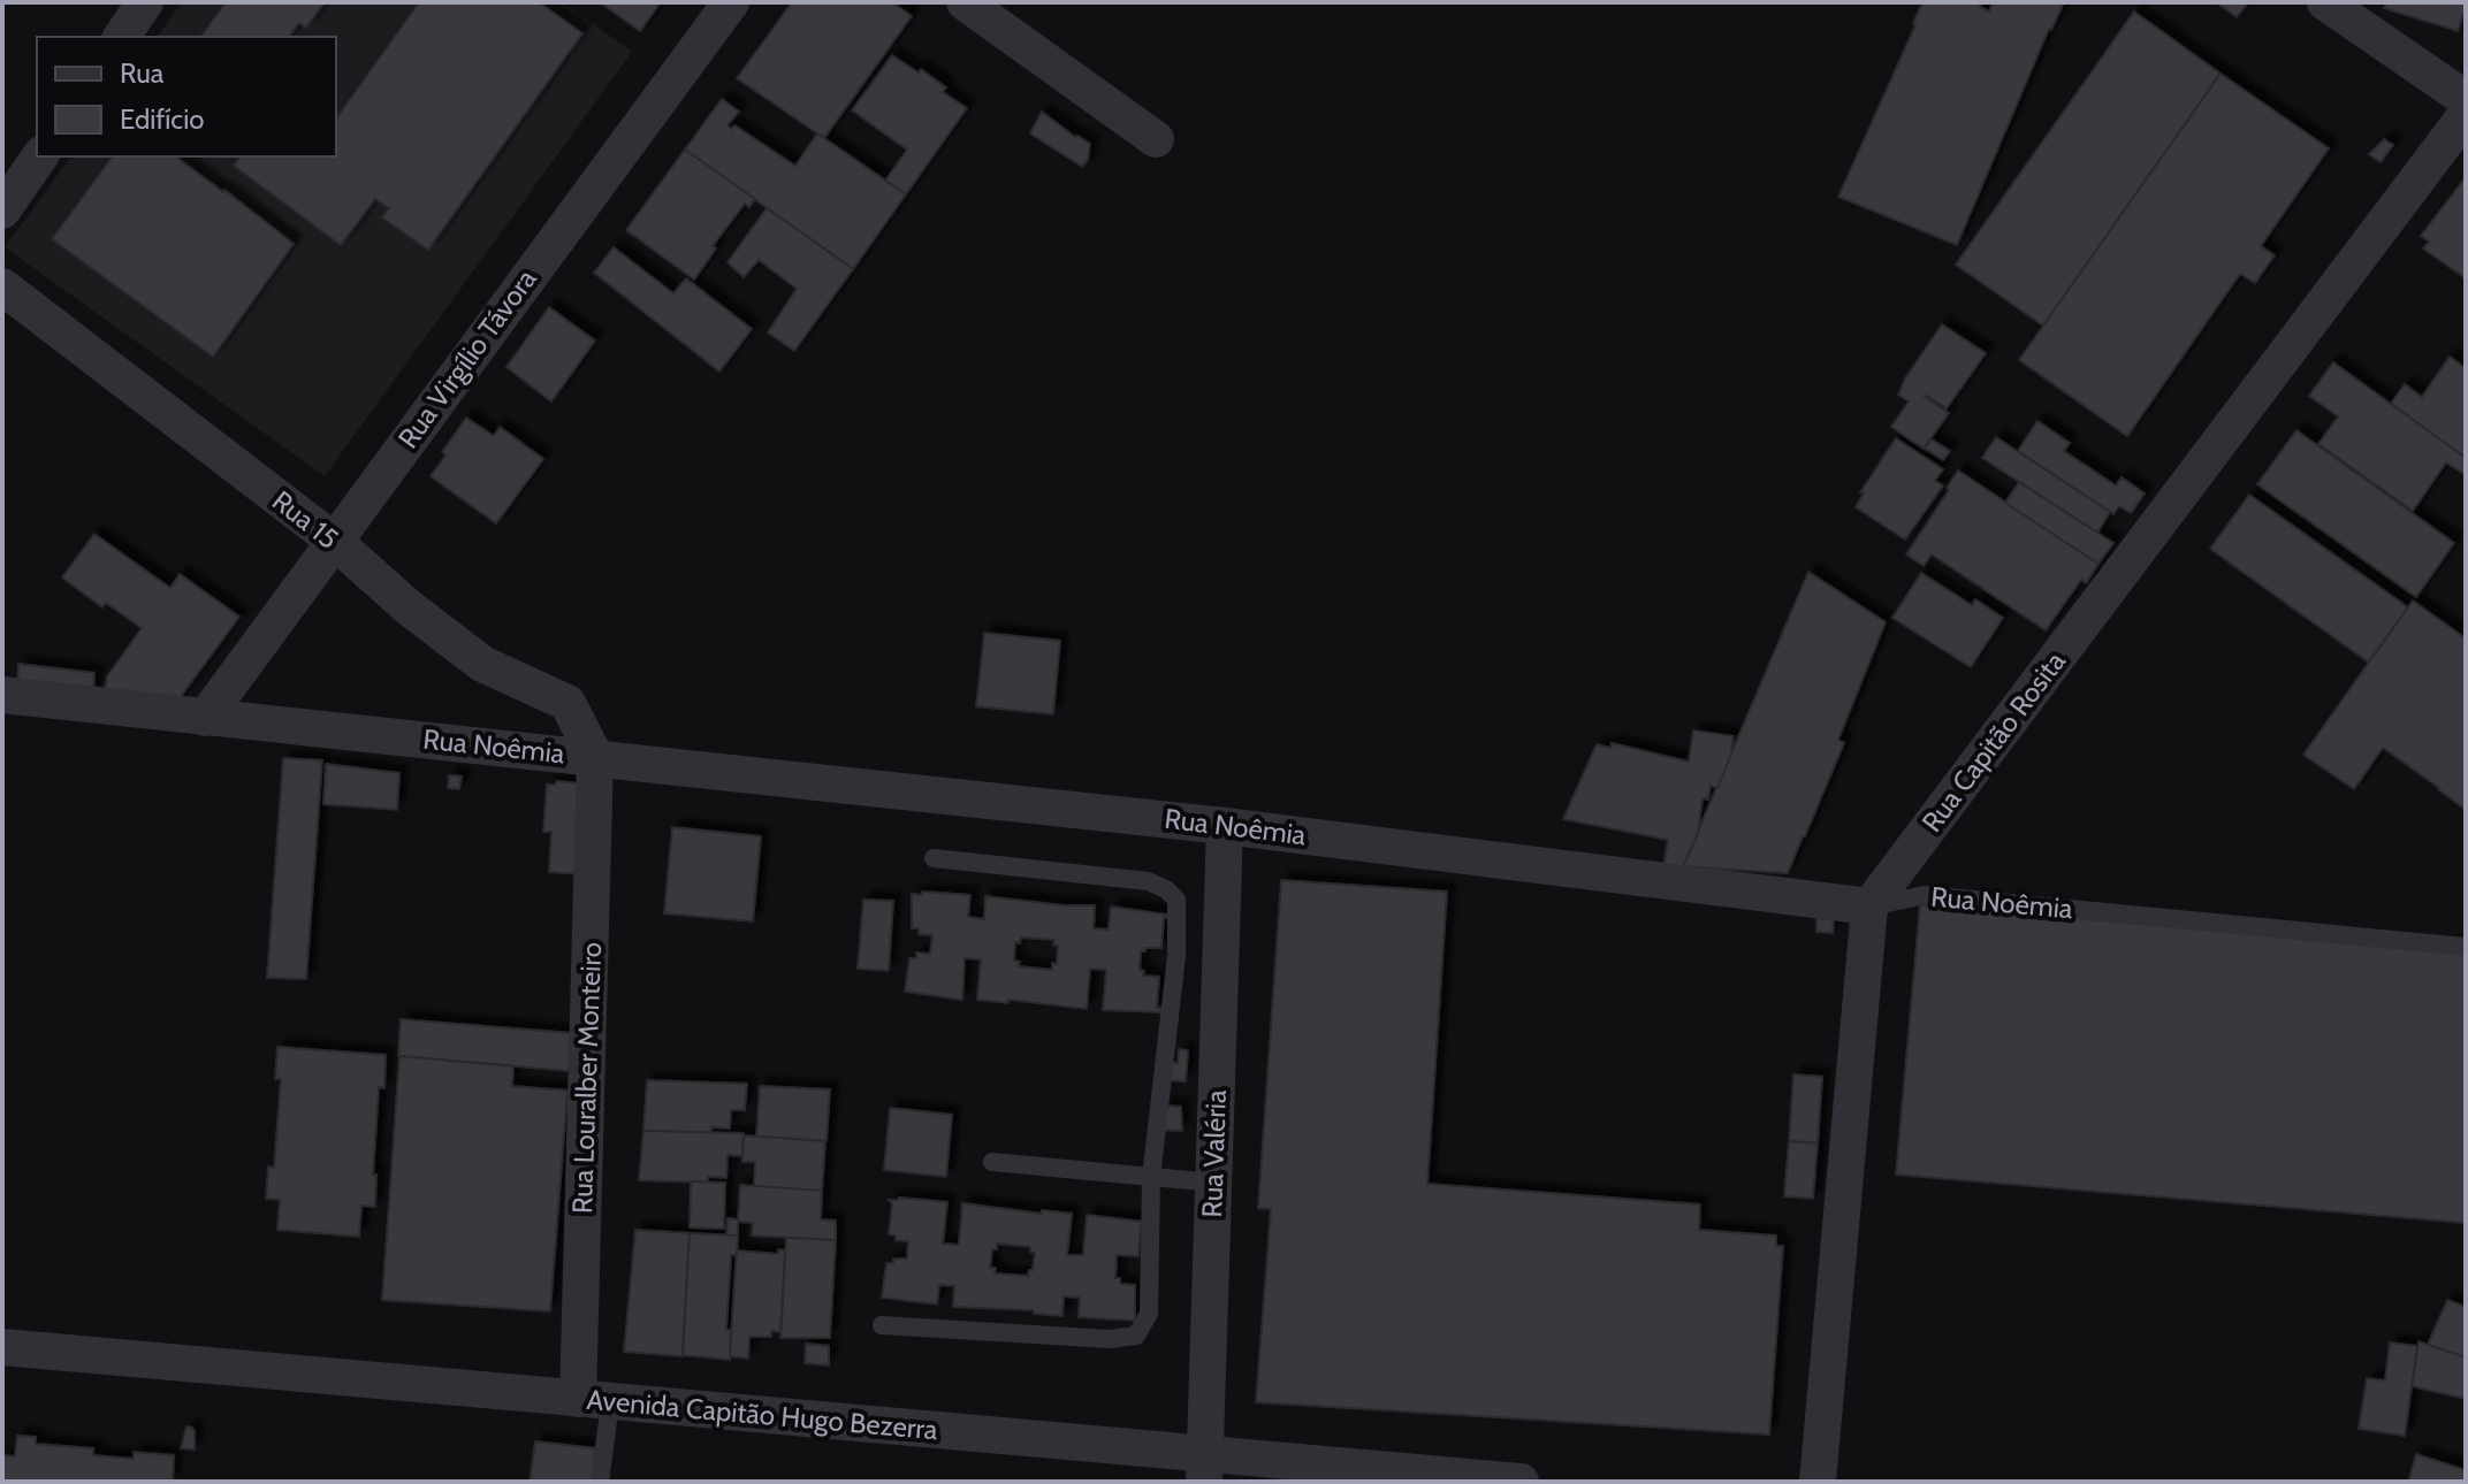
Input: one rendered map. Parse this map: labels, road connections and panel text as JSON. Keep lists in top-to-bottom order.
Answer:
{
  "streets": {
    "street": [
      "Rua Virgílio Távora",
      "Rua 15",
      "Rua Capitão Rosita",
      "Rua Noêmia",
      "Rua Louralber Monteiro",
      "Rua Valéria",
      "Avenida Capitão Hugo Bezerra"
    ]
  },
  "crossings": [
    ["Rua Virgílio Távora", "Rua 15"],
    ["Rua Virgílio Távora", "Rua Noêmia"],
    ["Rua 15", "Rua Noêmia"],
    ["Rua 15", "Rua Louralber Monteiro"],
    ["Rua Capitão Rosita", "Rua Noêmia"],
    ["Rua Noêmia", "Rua Louralber Monteiro"],
    ["Rua Noêmia", "Rua Valéria"],
    ["Rua Louralber Monteiro", "Avenida Capitão Hugo Bezerra"],
    ["Rua Valéria", "Avenida Capitão Hugo Bezerra"]
  ],
  "legend": ["Rua", "Edifício"]
}
